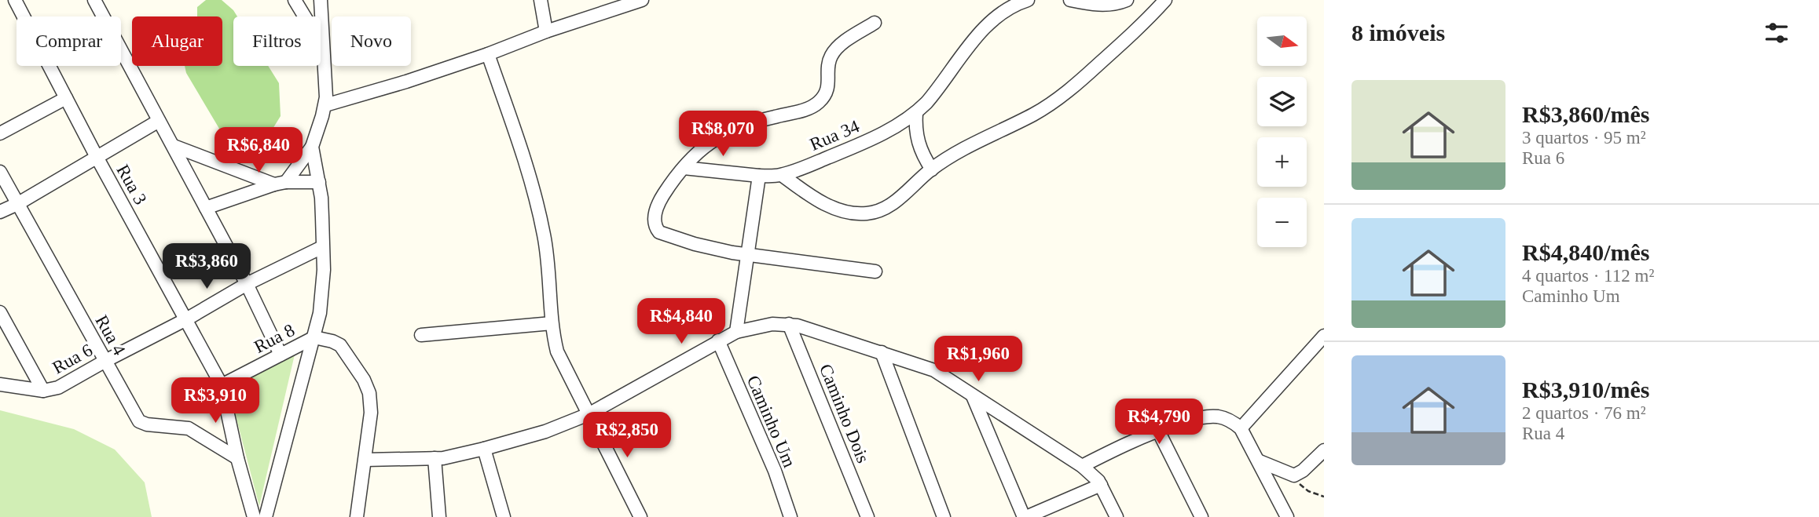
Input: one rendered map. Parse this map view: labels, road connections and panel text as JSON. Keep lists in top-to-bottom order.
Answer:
{
  "streets": {
    "street": [
      "Rua 34",
      "Rua 3",
      "Rua 4",
      "Rua 8",
      "Rua 6",
      "Caminho Dois",
      "Caminho Um"
    ]
  },
  "crossings": [
    ["Rua 3", "Rua 4"],
    ["Rua 3", "Rua 8"],
    ["Rua 3", "Rua 6"],
    ["Rua 4", "Rua 6"]
  ],
  "north": "right",
  "page": {
    "heading": "8 imóveis",
    "map_buttons": ["+", "−"],
    "chip": [
      "Comprar",
      "Alugar",
      "Filtros",
      "Novo"
    ],
    "list": [
      {
        "name": "R$3,860/mês",
        "note": "3 quartos · 95 m² · Rua 6"
      },
      {
        "name": "R$4,840/mês",
        "note": "4 quartos · 112 m² · Caminho Um"
      },
      {
        "name": "R$3,910/mês",
        "note": "2 quartos · 76 m² · Rua 4"
      }
    ],
    "price": [
      "R$8,070",
      "R$6,840",
      "R$3,860",
      "R$4,840",
      "R$1,960",
      "R$3,910",
      "R$4,790",
      "R$2,850"
    ]
  }
}
